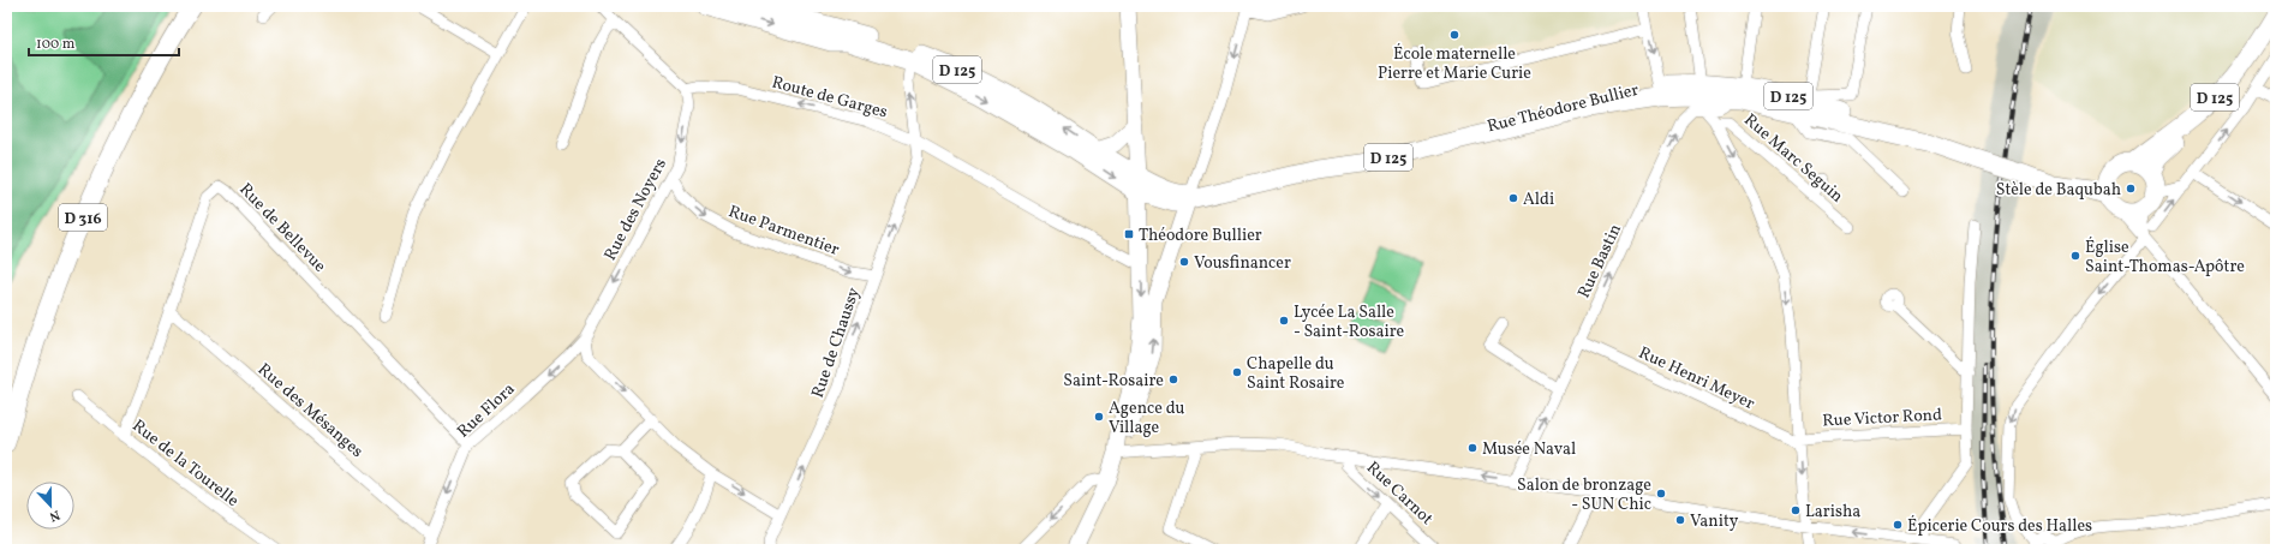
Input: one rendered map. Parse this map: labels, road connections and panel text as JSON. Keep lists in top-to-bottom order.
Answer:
{
  "streets": {
    "main road": ["D 125", "Rue Théodore Bullier", "D 316"],
    "street": [
      "Route de Garges",
      "Rue Marc Seguin",
      "Rue des Noyers",
      "Rue de Bellevue",
      "Rue Parmentier",
      "Rue Bastin",
      "Rue de Chaussy",
      "Rue Henri Meyer",
      "Rue des Mésanges",
      "Rue Flora",
      "Rue Victor Rond",
      "Rue de la Tourelle",
      "Rue Carnot"
    ]
  },
  "crossings": [
    ["D 125", "Rue Théodore Bullier"],
    ["D 125", "Rue de Chaussy"],
    ["Route de Garges", "Rue des Noyers"],
    ["Route de Garges", "Rue de Chaussy"],
    ["Rue Théodore Bullier", "Rue Bastin"],
    ["Rue des Noyers", "Rue Parmentier"],
    ["Rue des Noyers", "Rue Flora"],
    ["Rue de Bellevue", "Rue des Mésanges"],
    ["Rue de Bellevue", "Rue Flora"],
    ["Rue de Bellevue", "Rue de la Tourelle"],
    ["Rue Parmentier", "Rue de Chaussy"],
    ["Rue Bastin", "Rue Henri Meyer"],
    ["Rue Henri Meyer", "Rue Victor Rond"],
    ["Rue des Mésanges", "Rue Flora"]
  ],
  "one_way": [
    "Route de Garges",
    "Rue des Noyers",
    "Rue Parmentier",
    "Rue Bastin",
    "Rue de Chaussy",
    "Rue Flora",
    "Rue Carnot"
  ],
  "places": {
    "other": [
      "École maternelle Pierre et Marie Curie",
      "Stèle de Baqubah",
      "Aldi",
      "Église Saint-Thomas-Apôtre",
      "Vousfinancer",
      "Lycée La Salle - Saint-Rosaire",
      "Chapelle du Saint Rosaire",
      "Saint-Rosaire",
      "Agence du Village",
      "Musée Naval",
      "Salon de bronzage - SUN Chic",
      "Larisha",
      "Vanity",
      "Épicerie Cours des Halles"
    ],
    "transit": ["Théodore Bullier"]
  },
  "scale_bar": "100 m",
  "north": "bottom"
}
